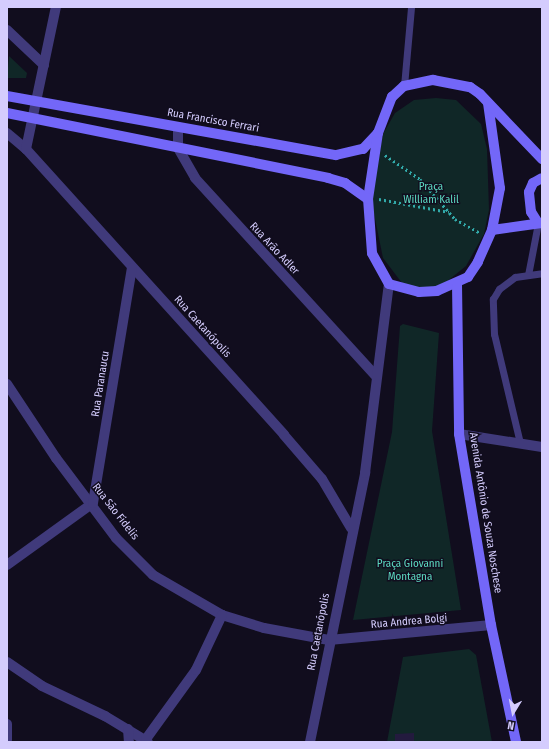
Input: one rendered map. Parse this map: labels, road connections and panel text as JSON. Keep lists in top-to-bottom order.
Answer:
{
  "streets": {
    "main road": ["Rua Francisco Ferrari", "Avenida Antônio de Souza Noschese"],
    "street": [
      "Rua Arão Adler",
      "Rua Caetanópolis",
      "Rua Paranaucu",
      "Rua São Fidelis",
      "Rua Andrea Bolgi"
    ]
  },
  "crossings": [
    ["Rua Francisco Ferrari", "Rua Arão Adler"],
    ["Rua Arão Adler", "Rua Caetanópolis"],
    ["Rua Caetanópolis", "Rua Paranaucu"],
    ["Rua Caetanópolis", "Rua São Fidelis"],
    ["Rua Caetanópolis", "Rua Andrea Bolgi"],
    ["Rua Paranaucu", "Rua São Fidelis"],
    ["Rua São Fidelis", "Rua Andrea Bolgi"],
    ["Avenida Antônio de Souza Noschese", "Rua Andrea Bolgi"]
  ],
  "parks": ["Praça William Kalil", "Praça Giovanni Montagna"],
  "north": "bottom"
}
